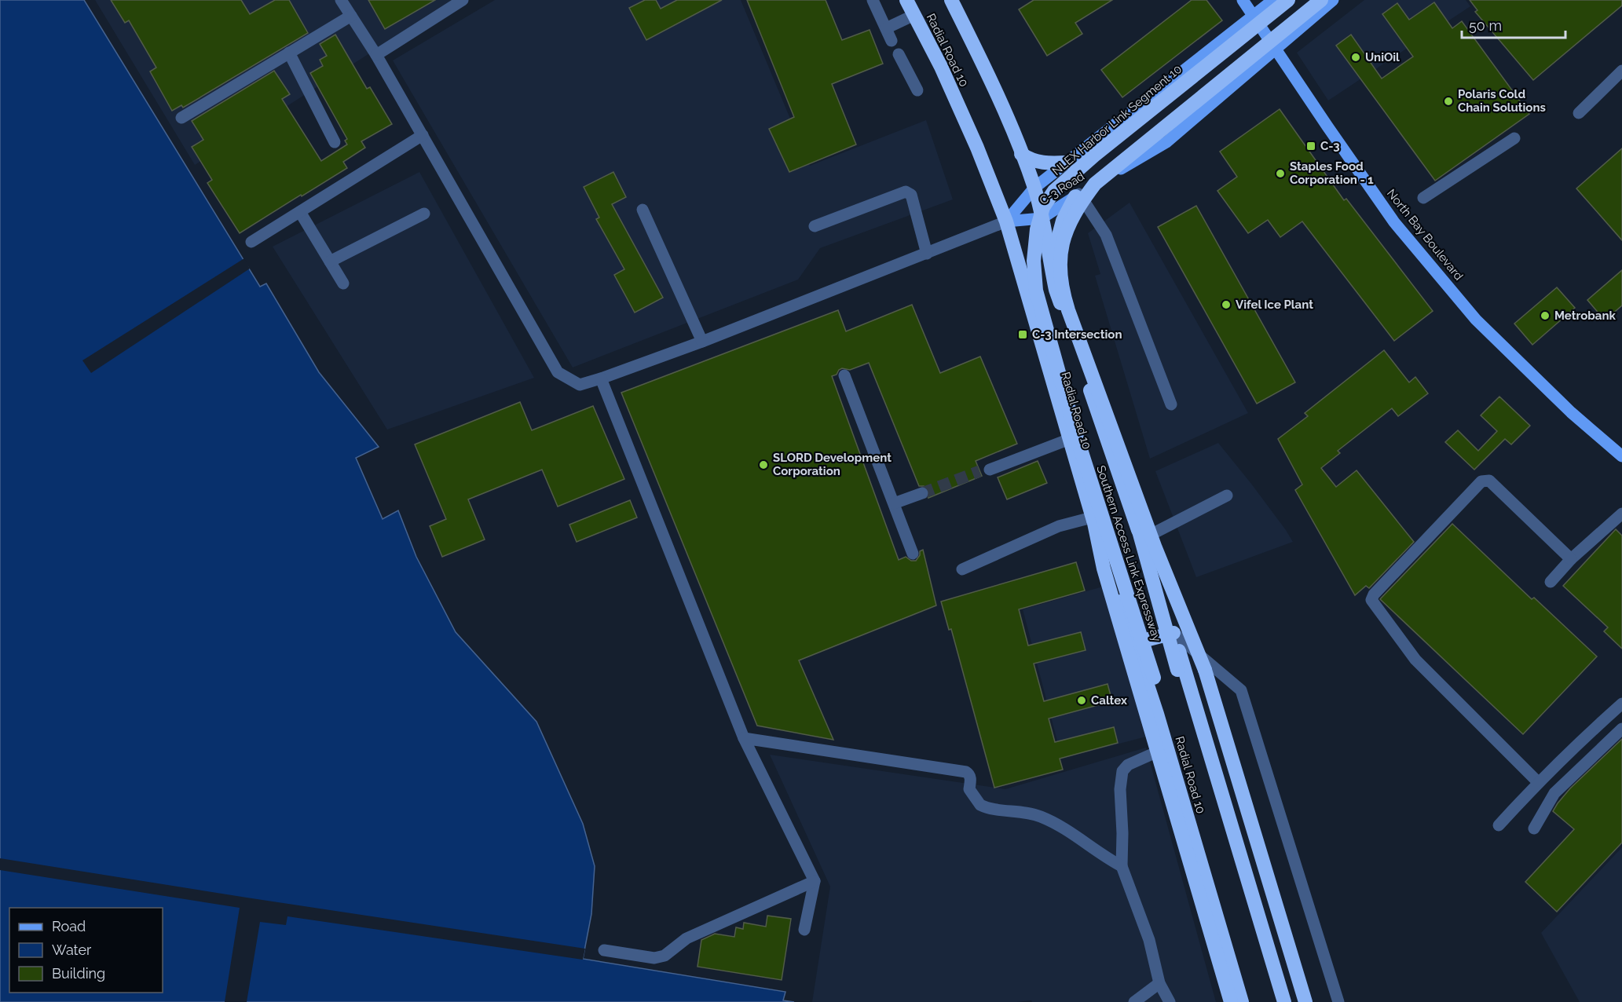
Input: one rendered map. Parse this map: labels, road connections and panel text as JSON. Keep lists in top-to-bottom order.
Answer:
{
  "streets": {
    "highway": ["Radial Road 10", "NLEX Harbor Link Segment 10", "Southern Access Link Expressway"],
    "main road": ["C-3 Road", "North Bay Boulevard"]
  },
  "crossings": [
    ["Radial Road 10", "NLEX Harbor Link Segment 10"],
    ["Radial Road 10", "C-3 Road"],
    ["Radial Road 10", "Southern Access Link Expressway"],
    ["NLEX Harbor Link Segment 10", "Southern Access Link Expressway"],
    ["C-3 Road", "North Bay Boulevard"]
  ],
  "places": {
    "other": [
      "UniOil",
      "Polaris Cold Chain Solutions",
      "Staples Food Corporation - 1",
      "Vifel Ice Plant",
      "Metrobank",
      "SLORD Development Corporation",
      "Caltex"
    ],
    "transit": ["C-3", "C-3 Intersection"]
  },
  "legend": ["Road", "Water", "Building"],
  "scale_bar": "50 m"
}
